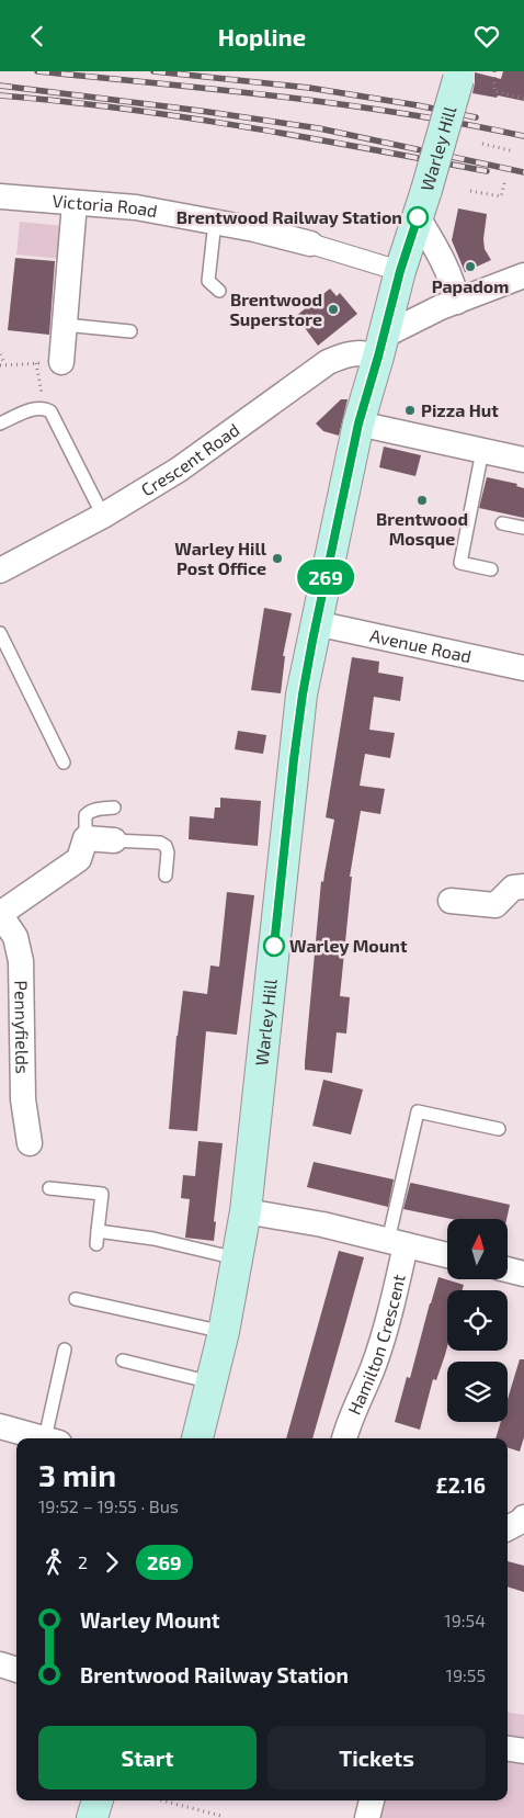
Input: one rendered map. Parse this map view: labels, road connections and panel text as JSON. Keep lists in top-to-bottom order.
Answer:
{
  "streets": {
    "main road": ["Warley Hill"],
    "street": [
      "Victoria Road",
      "Crescent Road",
      "Avenue Road",
      "Pennyfields",
      "Hamilton Crescent"
    ]
  },
  "crossings": [
    ["Warley Hill", "Victoria Road"],
    ["Warley Hill", "Crescent Road"],
    ["Warley Hill", "Avenue Road"]
  ],
  "places": [
    "Brentwood Railway Station",
    "Papadom",
    "Brentwood Superstore",
    "Pizza Hut",
    "Brentwood Mosque",
    "Warley Hill Post Office",
    "Warley Mount"
  ],
  "lines": ["bus line 269"],
  "north": "top",
  "page": {
    "header": "Hopline",
    "on_map": "269",
    "heading": ["3 min", "19:52 – 19:55 · Bus", "£2.16"],
    "legs": ["2", "269"],
    "list": [
      {
        "name": "Warley Mount",
        "value": "19:54"
      },
      {
        "name": "Brentwood Railway Station",
        "value": "19:55"
      }
    ],
    "buttons": ["Start", "Tickets"]
  }
}
